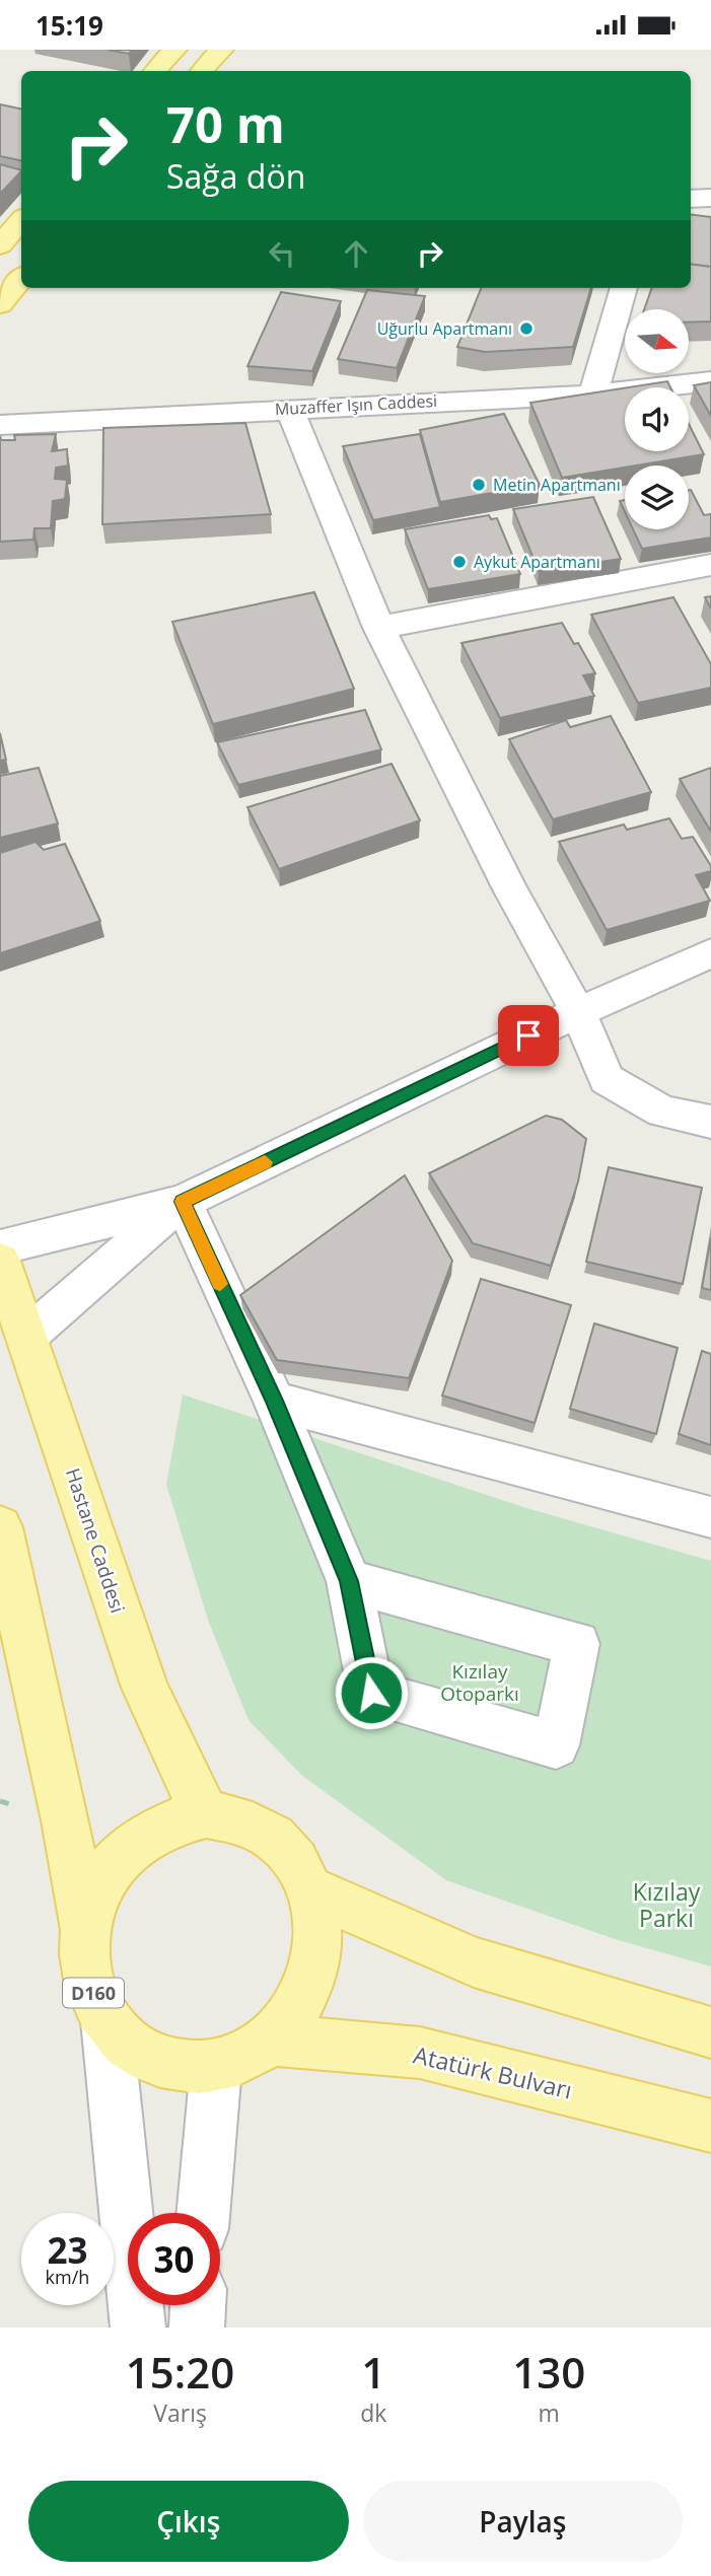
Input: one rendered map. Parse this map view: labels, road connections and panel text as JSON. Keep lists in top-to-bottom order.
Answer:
{
  "streets": {
    "main road": ["Hastane Caddesi", "D160", "Atatürk Bulvarı"],
    "street": ["Muzaffer Işın Caddesi"]
  },
  "crossings": [
    ["Hastane Caddesi", "D160"],
    ["Hastane Caddesi", "Atatürk Bulvarı"],
    ["D160", "Atatürk Bulvarı"]
  ],
  "parks": ["Kızılay Otoparkı", "Kızılay Parkı"],
  "places": ["Uğurlu Apartmanı", "Metin Apartmanı", "Aykut Apartmanı"],
  "north": "right",
  "page": {
    "status": "15:19",
    "turn": ["70 m", "Sağa dön"],
    "speed": "23 km/h",
    "limit": "30",
    "eta": [
      "15:20",
      "Varış",
      "1",
      "dk",
      "130",
      "m"
    ],
    "buttons": ["Çıkış", "Paylaş"]
  }
}
